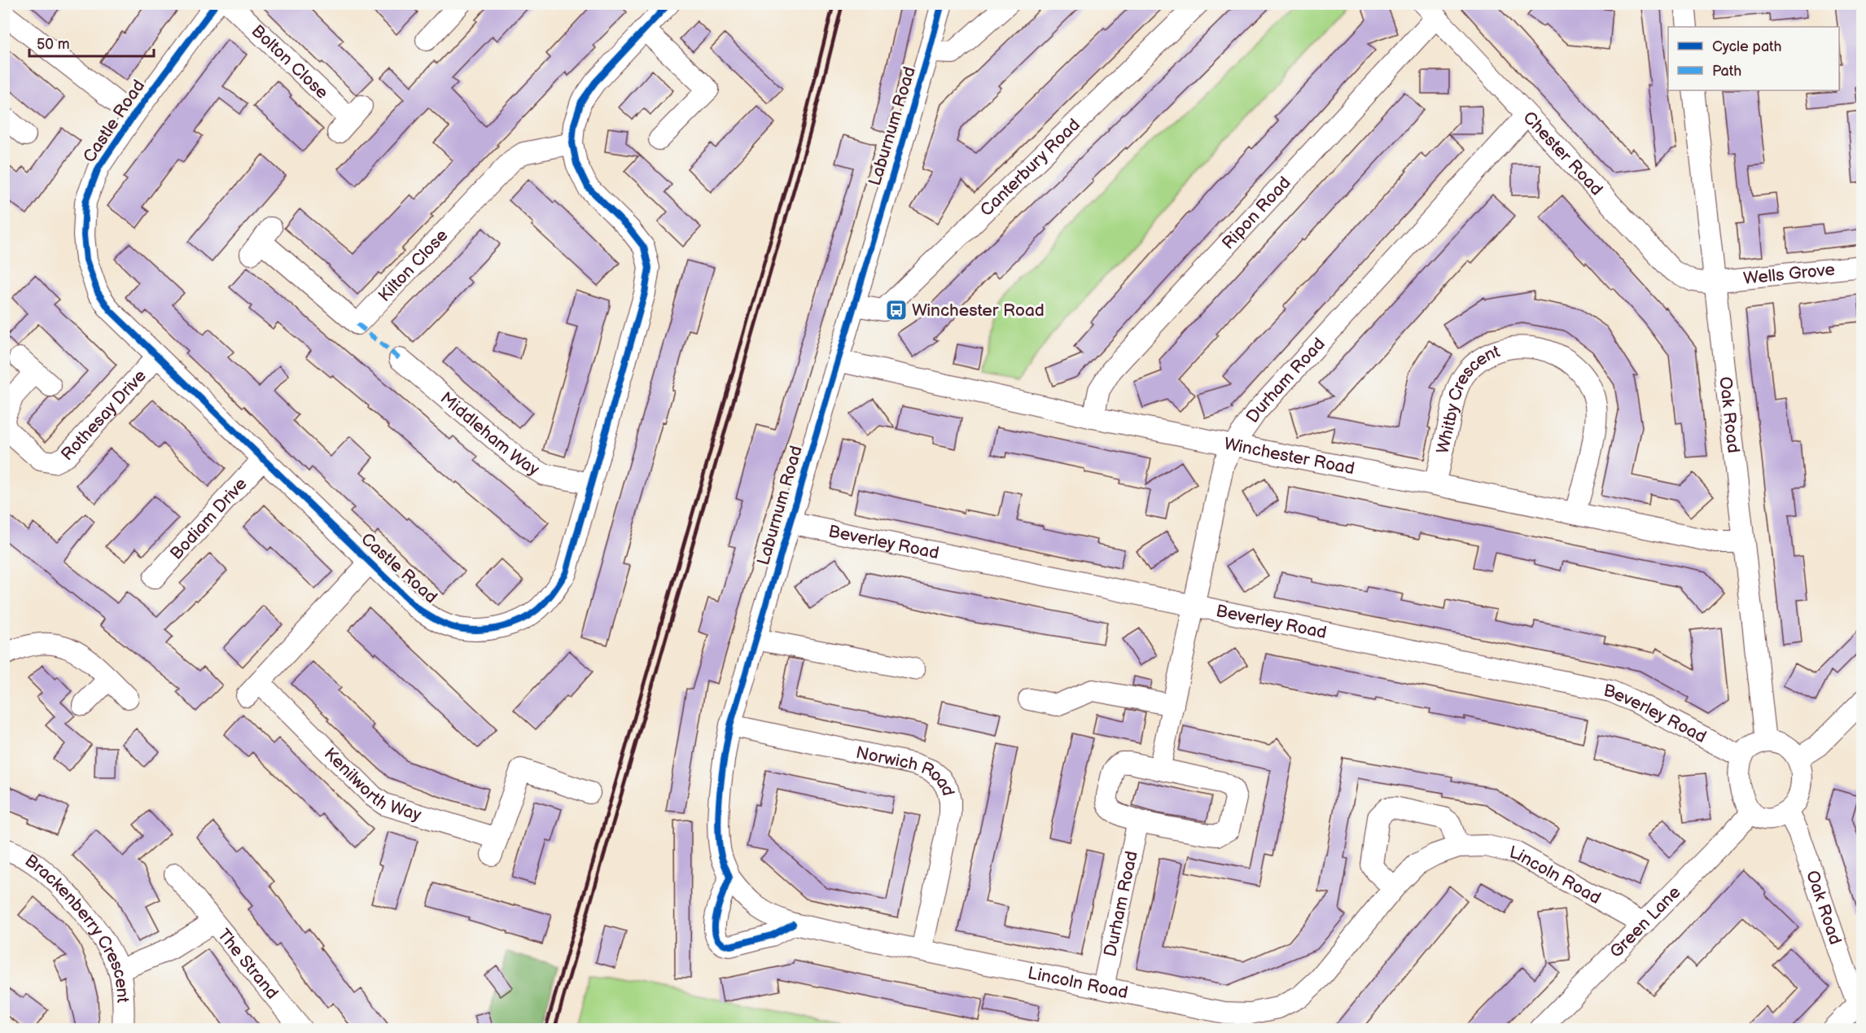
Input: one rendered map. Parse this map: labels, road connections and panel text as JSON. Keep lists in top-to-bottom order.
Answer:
{
  "streets": {
    "street": [
      "Bolton Close",
      "Castle Road",
      "Laburnum Road",
      "Chester Road",
      "Canterbury Road",
      "Ripon Road",
      "Kilton Close",
      "Wells Grove",
      "Durham Road",
      "Whitby Crescent",
      "Rothesay Drive",
      "Oak Road",
      "Middleham Way",
      "Winchester Road",
      "Bodiam Drive",
      "Beverley Road",
      "Norwich Road",
      "Kenilworth Way",
      "Lincoln Road",
      "Green Lane",
      "Brackenberry Crescent",
      "The Strand"
    ]
  },
  "crossings": [
    ["Castle Road", "Kilton Close"],
    ["Castle Road", "Rothesay Drive"],
    ["Castle Road", "Middleham Way"],
    ["Castle Road", "Bodiam Drive"],
    ["Castle Road", "Kenilworth Way"],
    ["Laburnum Road", "Canterbury Road"],
    ["Laburnum Road", "Winchester Road"],
    ["Laburnum Road", "Beverley Road"],
    ["Laburnum Road", "Norwich Road"],
    ["Laburnum Road", "Lincoln Road"],
    ["Chester Road", "Ripon Road"],
    ["Chester Road", "Wells Grove"],
    ["Chester Road", "Durham Road"],
    ["Chester Road", "Oak Road"],
    ["Ripon Road", "Winchester Road"],
    ["Wells Grove", "Oak Road"],
    ["Durham Road", "Winchester Road"],
    ["Durham Road", "Beverley Road"],
    ["Durham Road", "Lincoln Road"],
    ["Whitby Crescent", "Winchester Road"],
    ["Oak Road", "Winchester Road"],
    ["Oak Road", "Beverley Road"],
    ["Oak Road", "Green Lane"],
    ["Beverley Road", "Green Lane"],
    ["Norwich Road", "Lincoln Road"],
    ["Lincoln Road", "Green Lane"],
    ["Brackenberry Crescent", "The Strand"]
  ],
  "places": {
    "bus stop": ["Winchester Road"]
  },
  "legend": ["Cycle path", "Path"],
  "scale_bar": "50 m"
}
